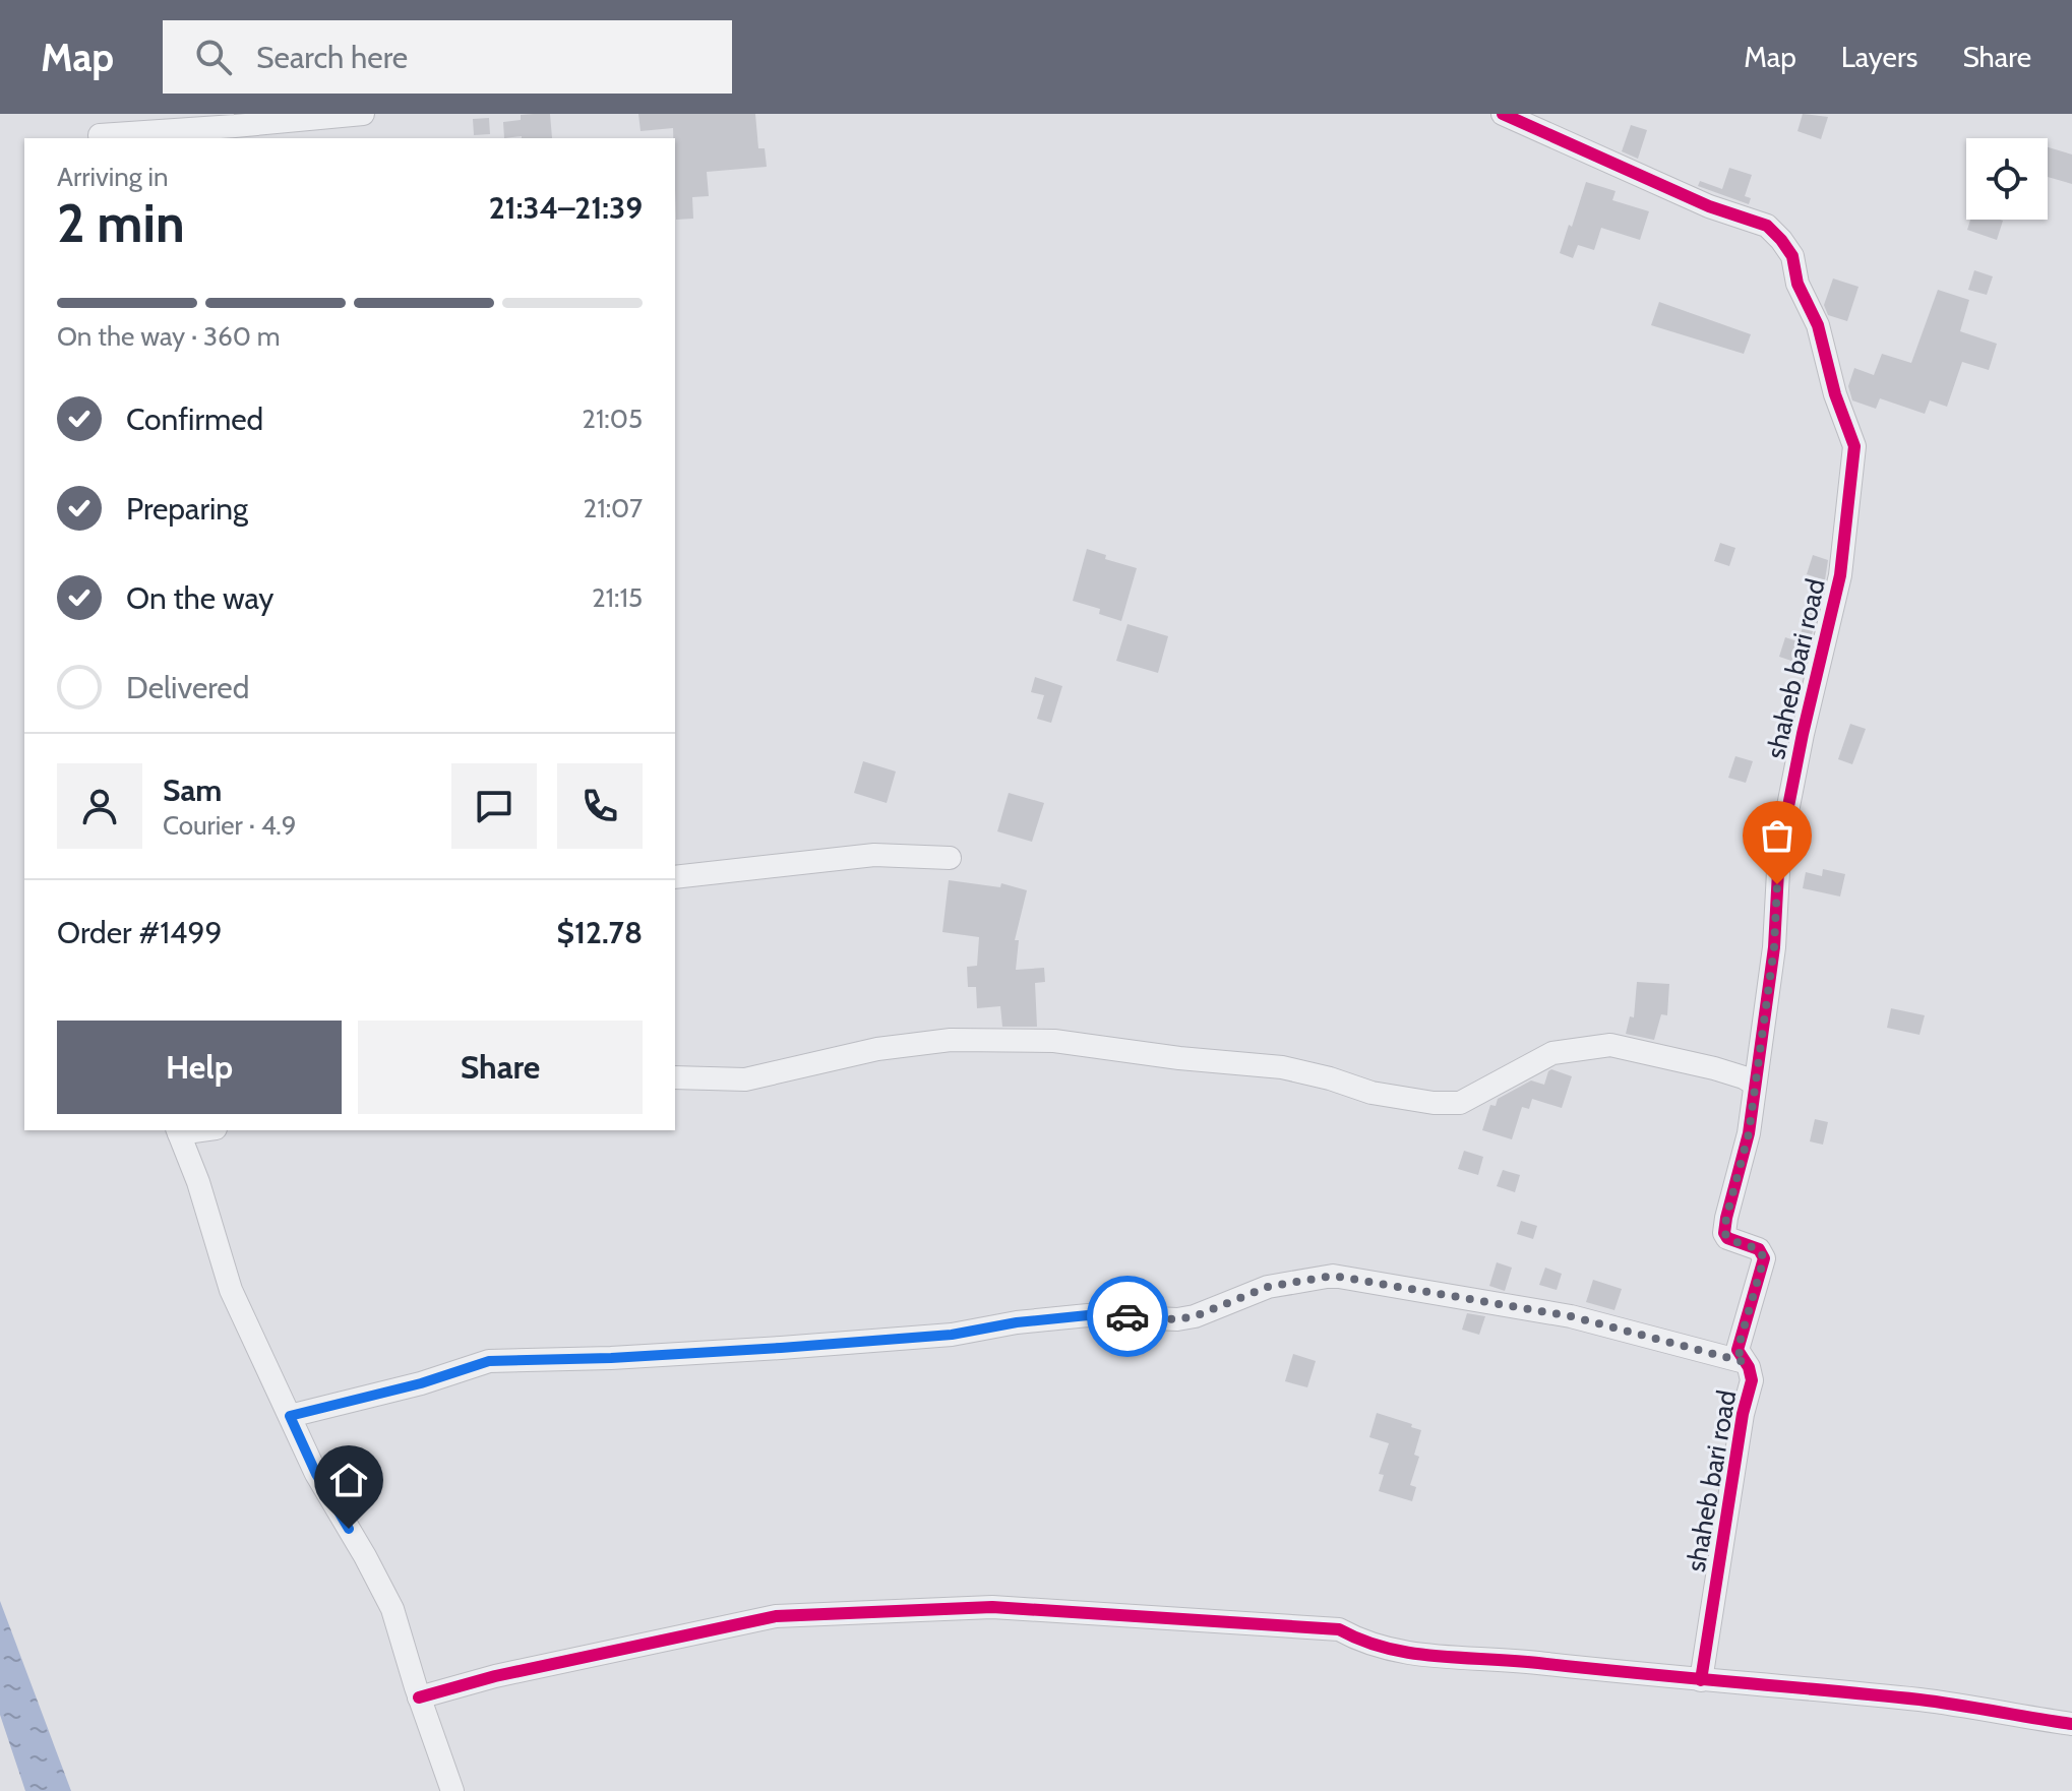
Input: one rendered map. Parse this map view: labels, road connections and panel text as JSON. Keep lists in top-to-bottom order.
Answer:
{
  "streets": {
    "street": ["shaheb bari road"]
  },
  "page": {
    "header": "Map",
    "search": "Search here",
    "nav": ["Map", "Layers", "Share"],
    "heading": ["2 min", "Arriving in", "21:34–21:39"],
    "panel": [
      "Sam",
      "Courier · 4.9",
      "Order #1499",
      "$12.78"
    ],
    "bar": "On the way · 360 m",
    "list": [
      ["Confirmed", "21:05"],
      ["Preparing", "21:07"],
      ["On the way", "21:15"],
      "Delivered"
    ],
    "buttons": ["Help", "Share"]
  }
}
